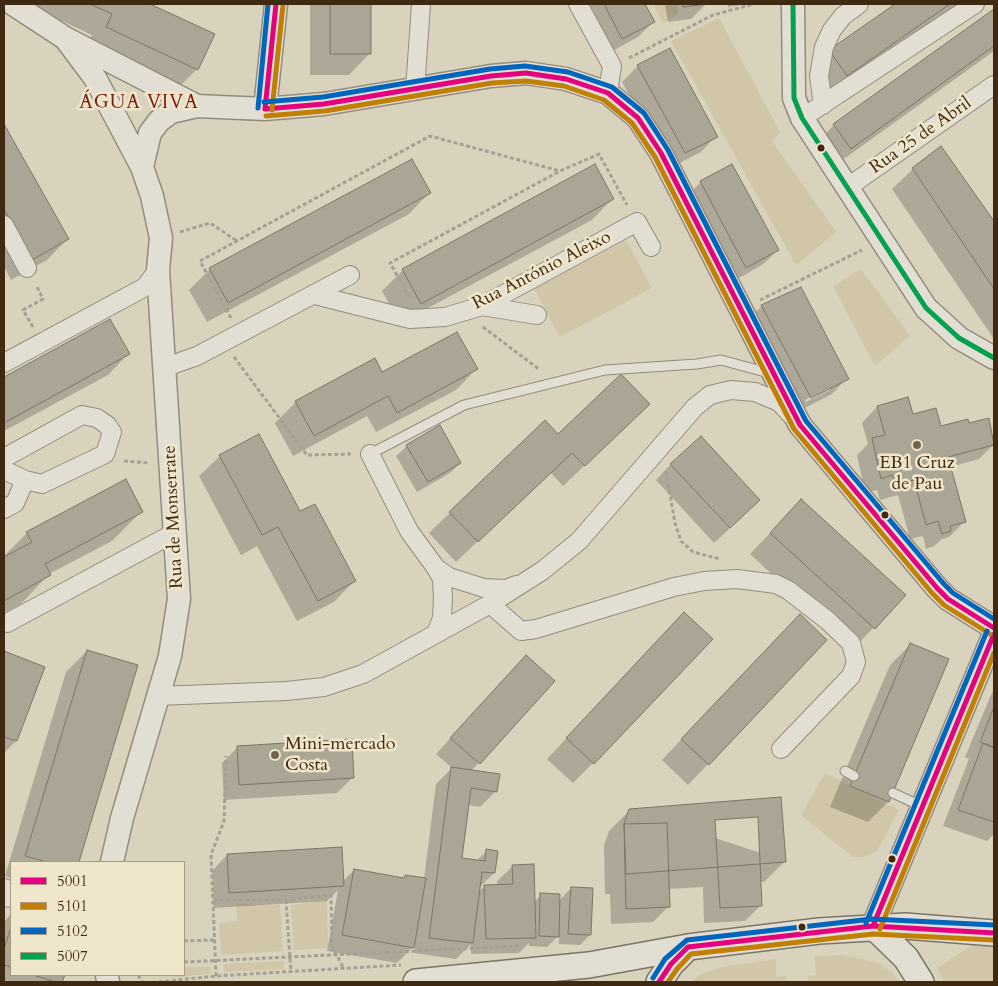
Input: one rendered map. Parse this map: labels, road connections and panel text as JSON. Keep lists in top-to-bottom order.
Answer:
{
  "streets": {
    "street": ["Rua 25 de Abril", "Rua António Aleixo", "Rua de Monserrate"]
  },
  "districts": ["ÁGUA VIVA"],
  "places": ["EB1 Cruz de Pau", "Mini-mercado Costa"],
  "lines": [
    "transit line 5001",
    "transit line 5102",
    "transit line 5007",
    "transit line 5101"
  ],
  "legend": [
    "5001",
    "5101",
    "5102",
    "5007"
  ]
}
